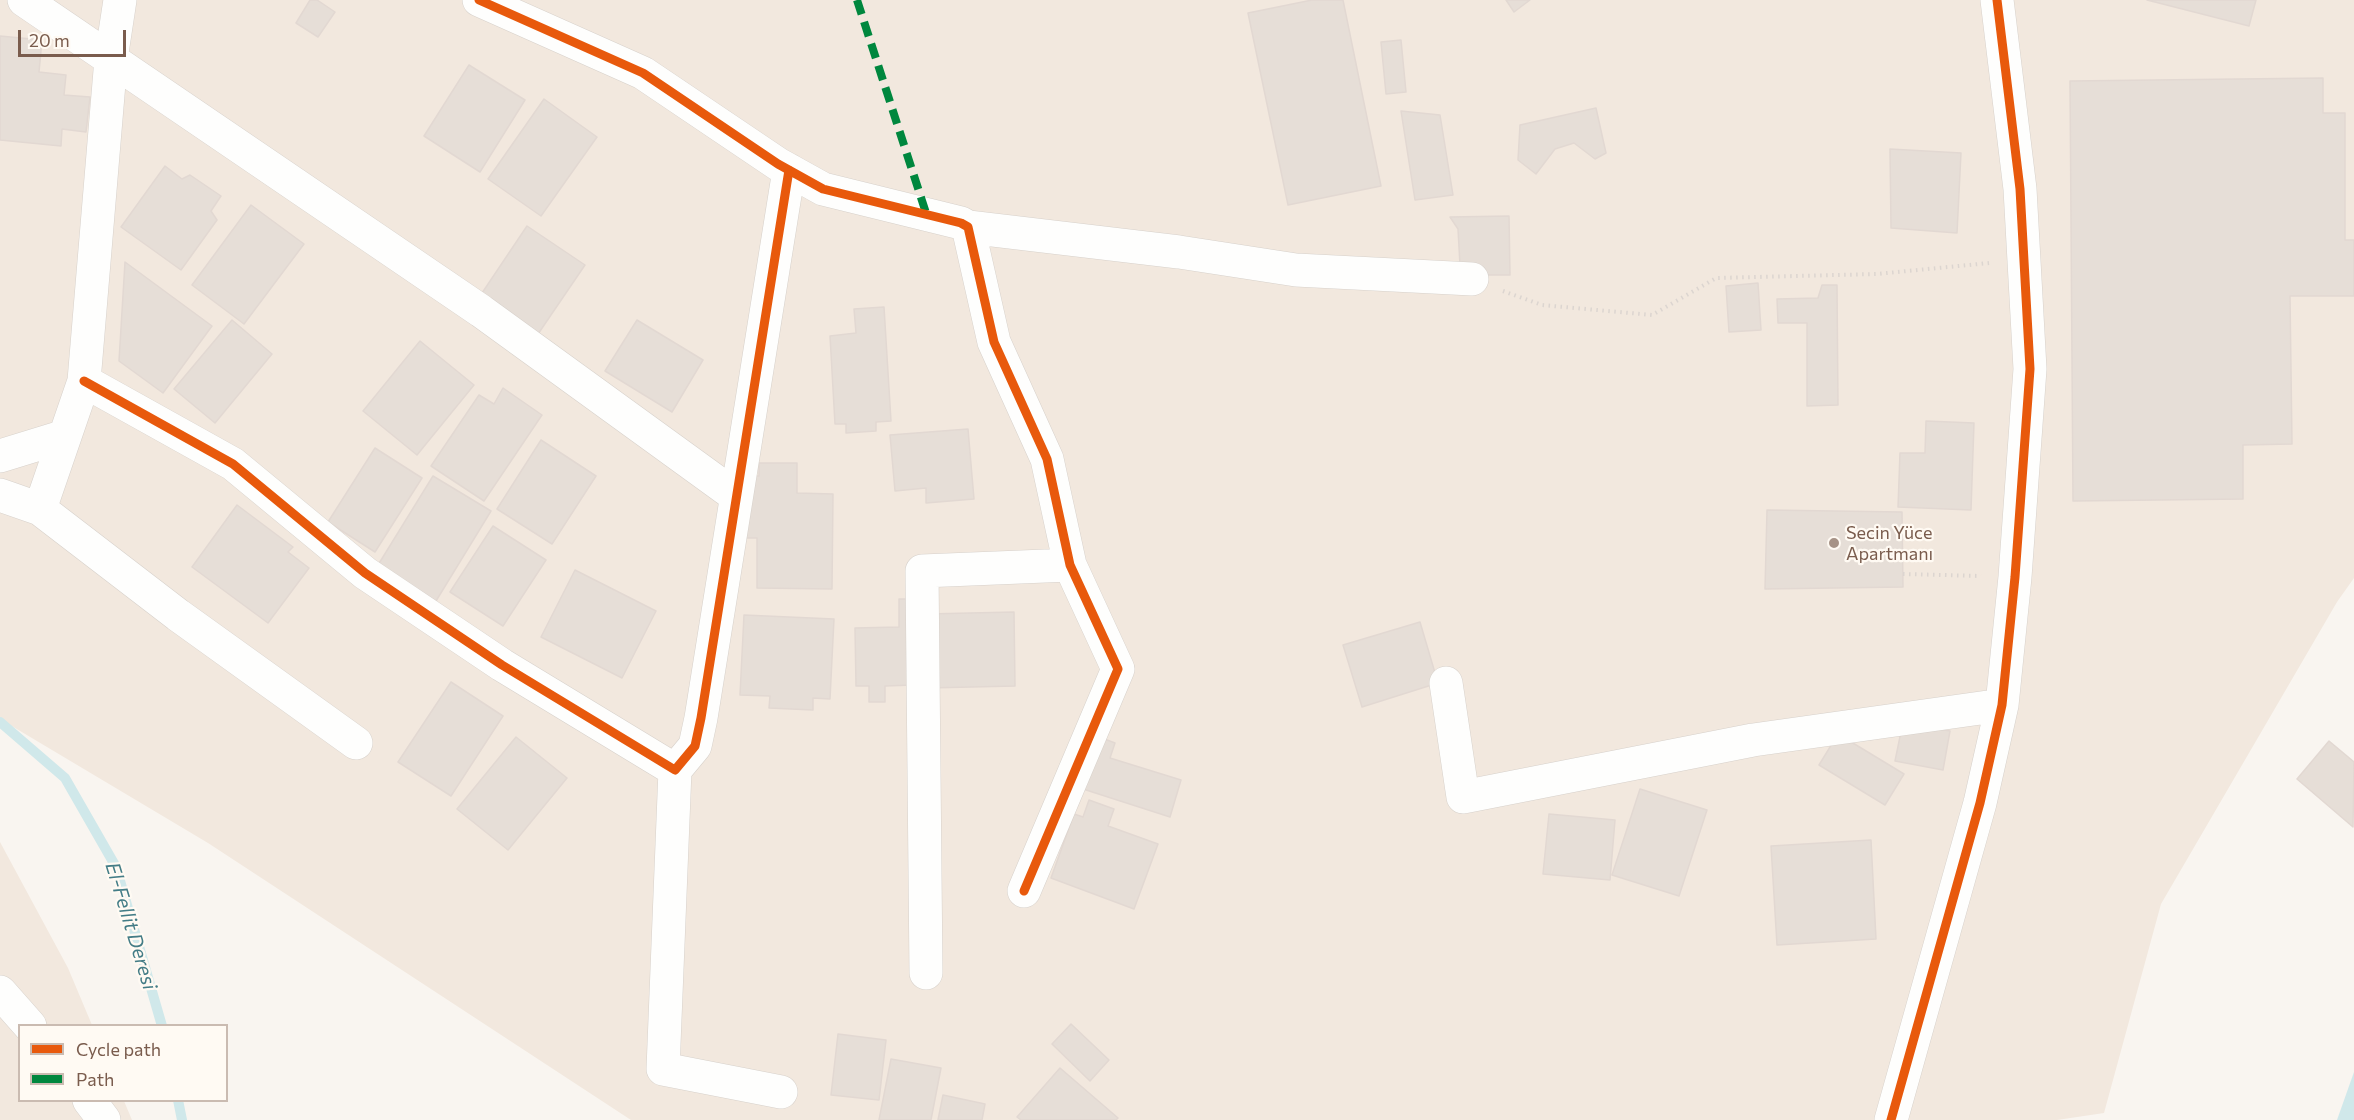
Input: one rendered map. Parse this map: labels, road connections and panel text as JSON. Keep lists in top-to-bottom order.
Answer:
{
  "water": ["El-Fellit Deresi"],
  "places": ["Secin Yüce Apartmanı"],
  "legend": ["Cycle path", "Path"],
  "scale_bar": "20 m"
}
